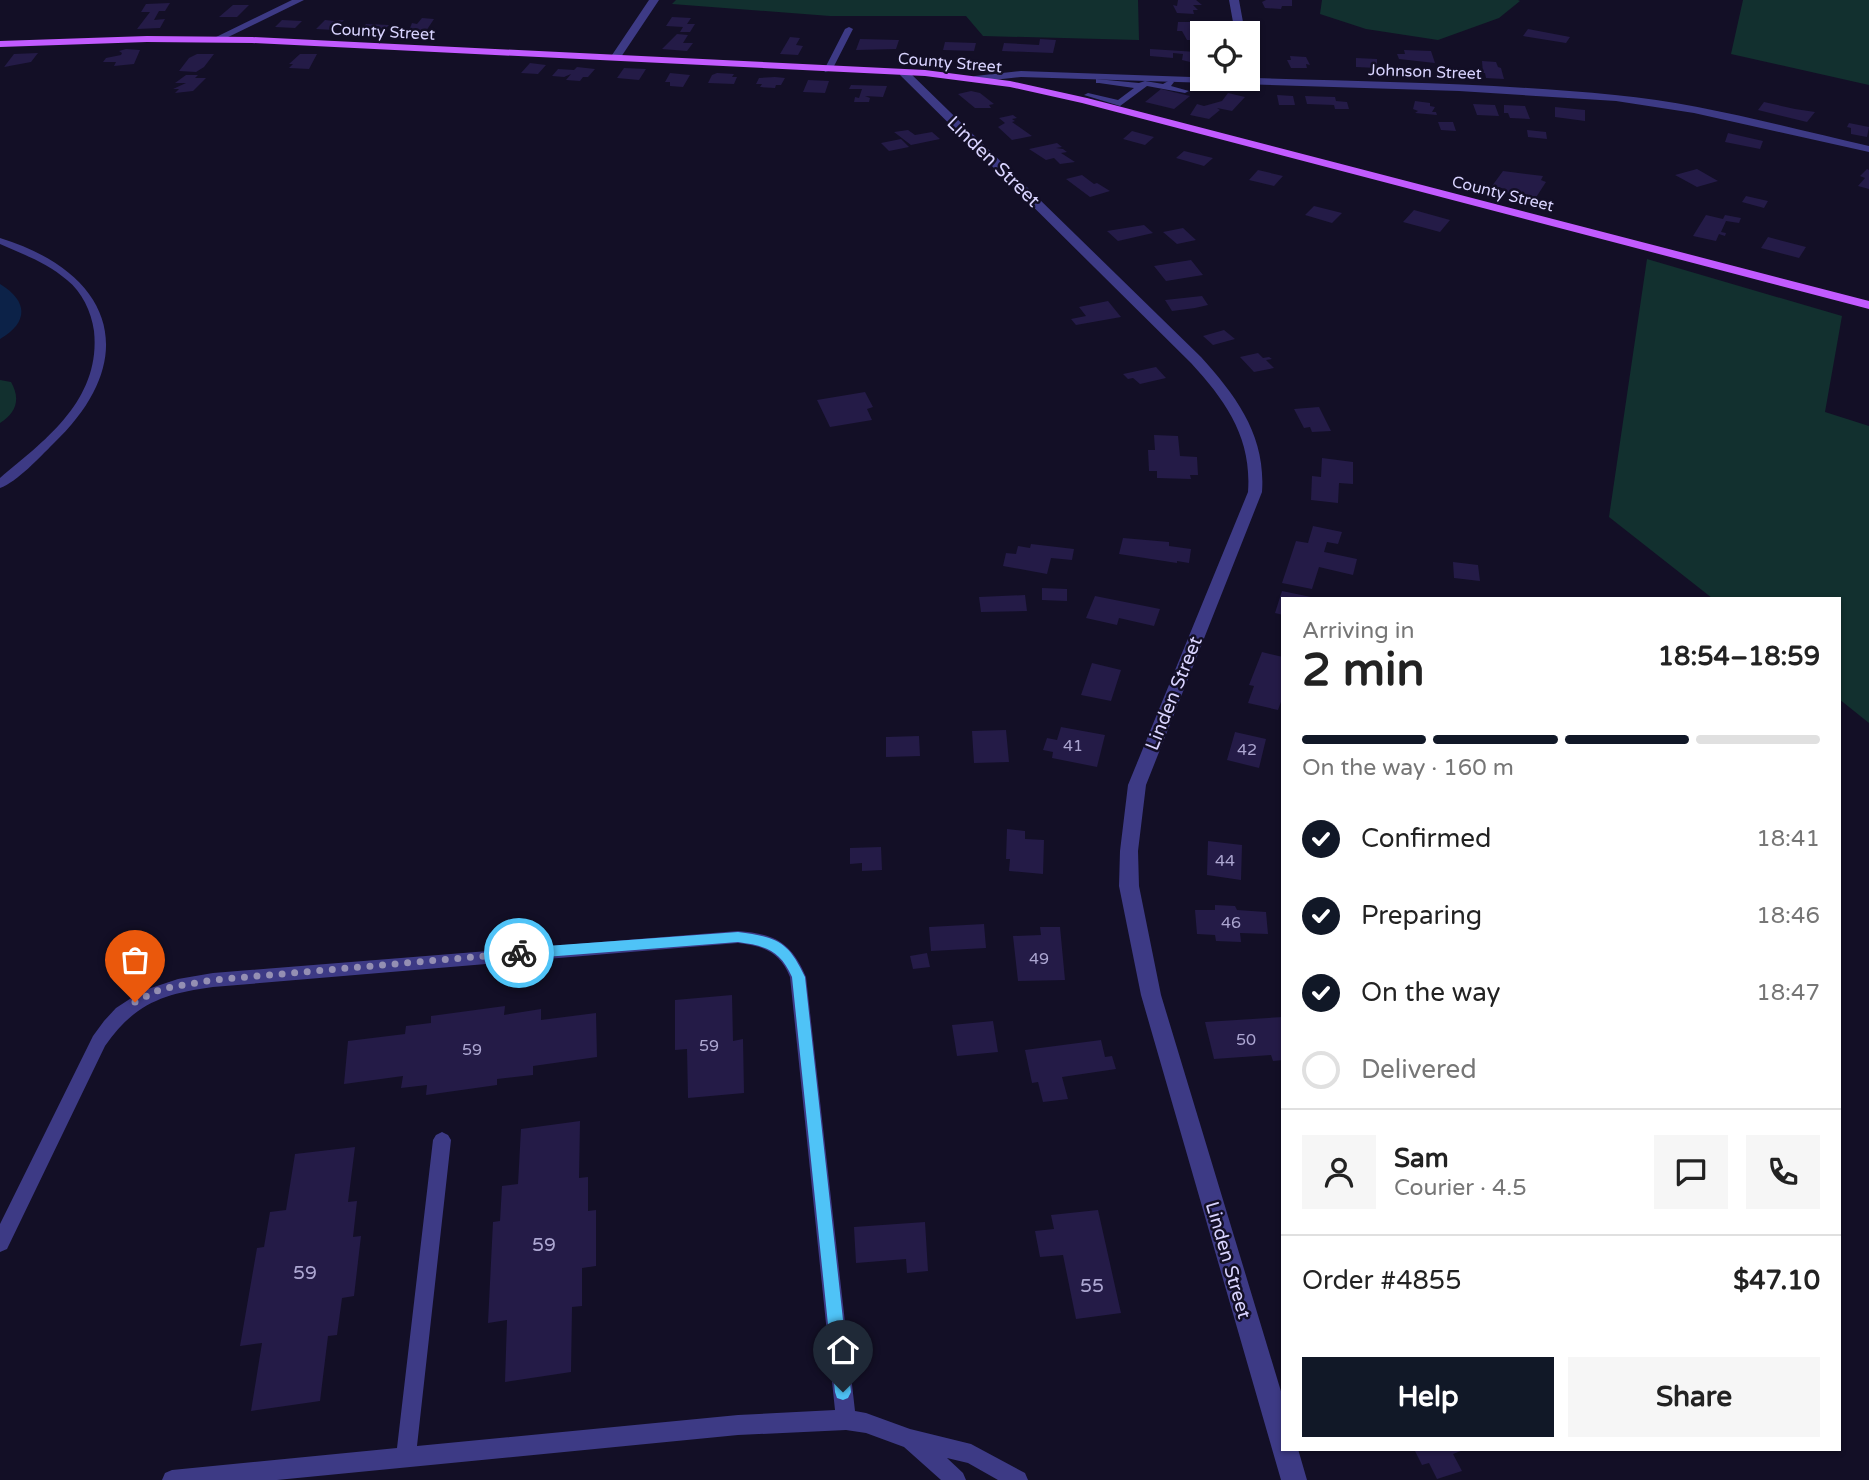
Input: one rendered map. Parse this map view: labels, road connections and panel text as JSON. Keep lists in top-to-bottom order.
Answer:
{
  "streets": {
    "main road": ["County Street"],
    "street": ["Johnson Street", "Linden Street"]
  },
  "crossings": [
    ["County Street", "Johnson Street"],
    ["County Street", "Linden Street"]
  ],
  "house_numbers": [
    "41",
    "42",
    "44",
    "46",
    "49",
    "50",
    "59",
    "59",
    "59",
    "59",
    "55"
  ],
  "page": {
    "heading": ["2 min", "Arriving in", "18:54–18:59"],
    "panel": [
      "Sam",
      "Courier · 4.5",
      "Order #4855",
      "$47.10"
    ],
    "bar": "On the way · 160 m",
    "list": [
      ["Confirmed", "18:41"],
      ["Preparing", "18:46"],
      ["On the way", "18:47"],
      "Delivered"
    ],
    "buttons": ["Help", "Share"]
  }
}
